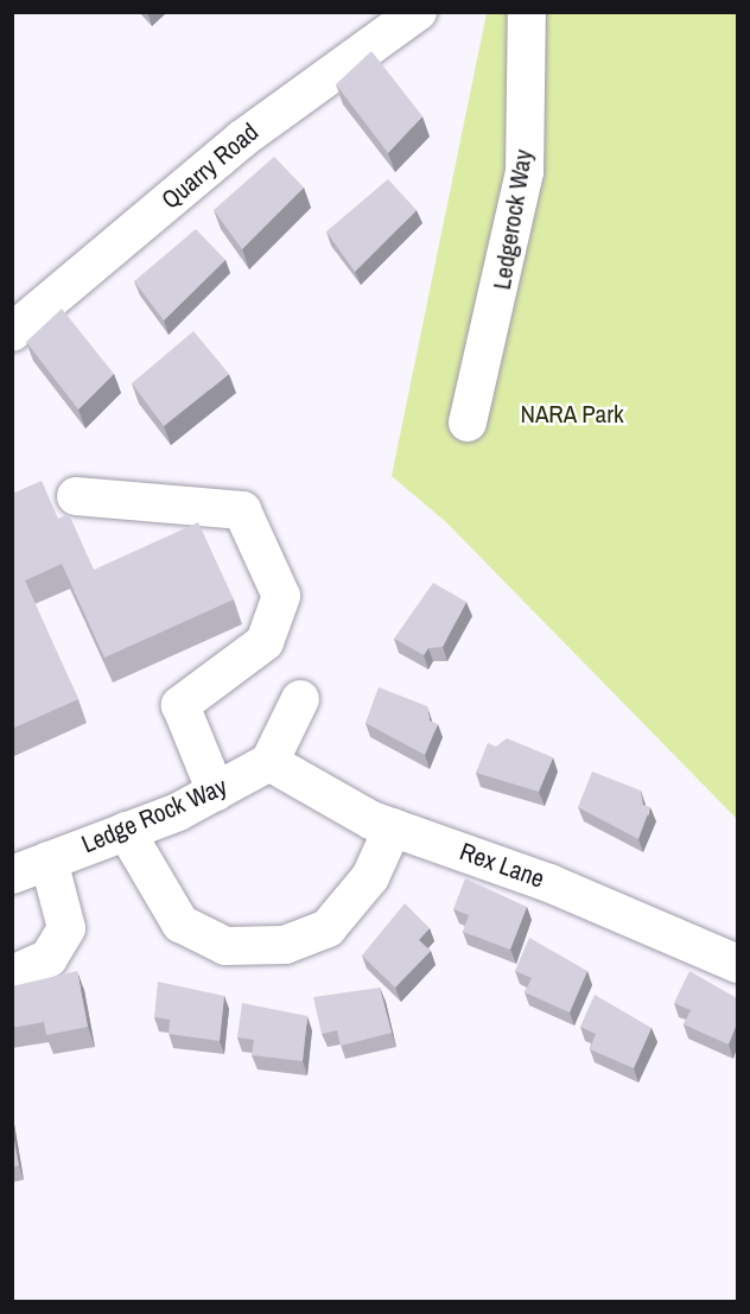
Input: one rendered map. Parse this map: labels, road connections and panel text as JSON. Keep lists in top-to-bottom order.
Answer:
{
  "streets": {
    "street": [
      "Quarry Road",
      "Ledgerock Way",
      "Ledge Rock Way",
      "Rex Lane"
    ]
  },
  "crossings": [
    ["Ledge Rock Way", "Rex Lane"]
  ],
  "parks": ["NARA Park"]
}
